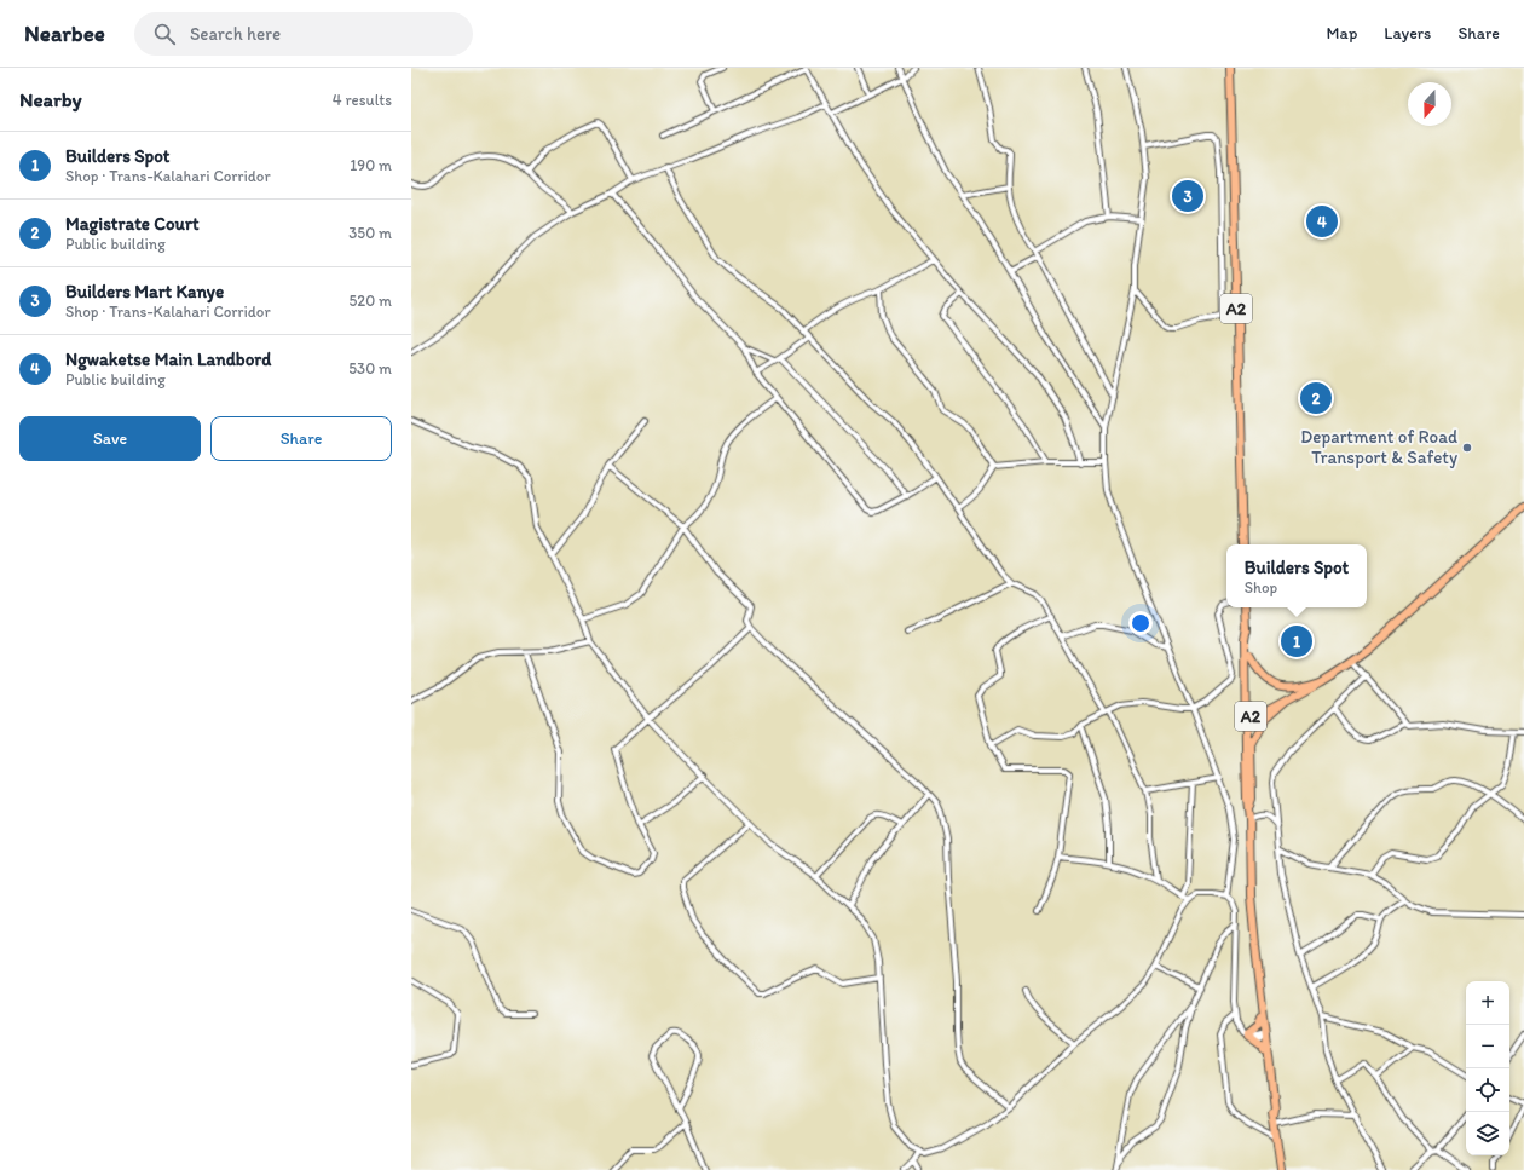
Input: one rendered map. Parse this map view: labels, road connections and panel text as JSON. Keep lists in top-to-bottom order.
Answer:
{
  "streets": {
    "main road": ["A2"]
  },
  "places": ["Department of Road Transport & Safety"],
  "north": "bottom",
  "page": {
    "header": "Nearbee",
    "search": "Search here",
    "nav": ["Map", "Layers", "Share"],
    "heading": ["Nearby", "4 results"],
    "list": [
      {
        "mark": "1",
        "name": "Builders Spot",
        "note": "Shop · Trans-Kalahari Corridor",
        "value": "190 m"
      },
      {
        "mark": "2",
        "name": "Magistrate Court",
        "note": "Public building",
        "value": "350 m"
      },
      {
        "mark": "3",
        "name": "Builders Mart Kanye",
        "note": "Shop · Trans-Kalahari Corridor",
        "value": "520 m"
      },
      {
        "mark": "4",
        "name": "Ngwaketse Main Landbord",
        "note": "Public building",
        "value": "530 m"
      }
    ],
    "pins": [
      "3",
      "4",
      "2",
      "1"
    ],
    "buttons": ["Save", "Share"],
    "popup": ["Builders Spot", "Shop"],
    "map_buttons": ["+", "−"]
  }
}
